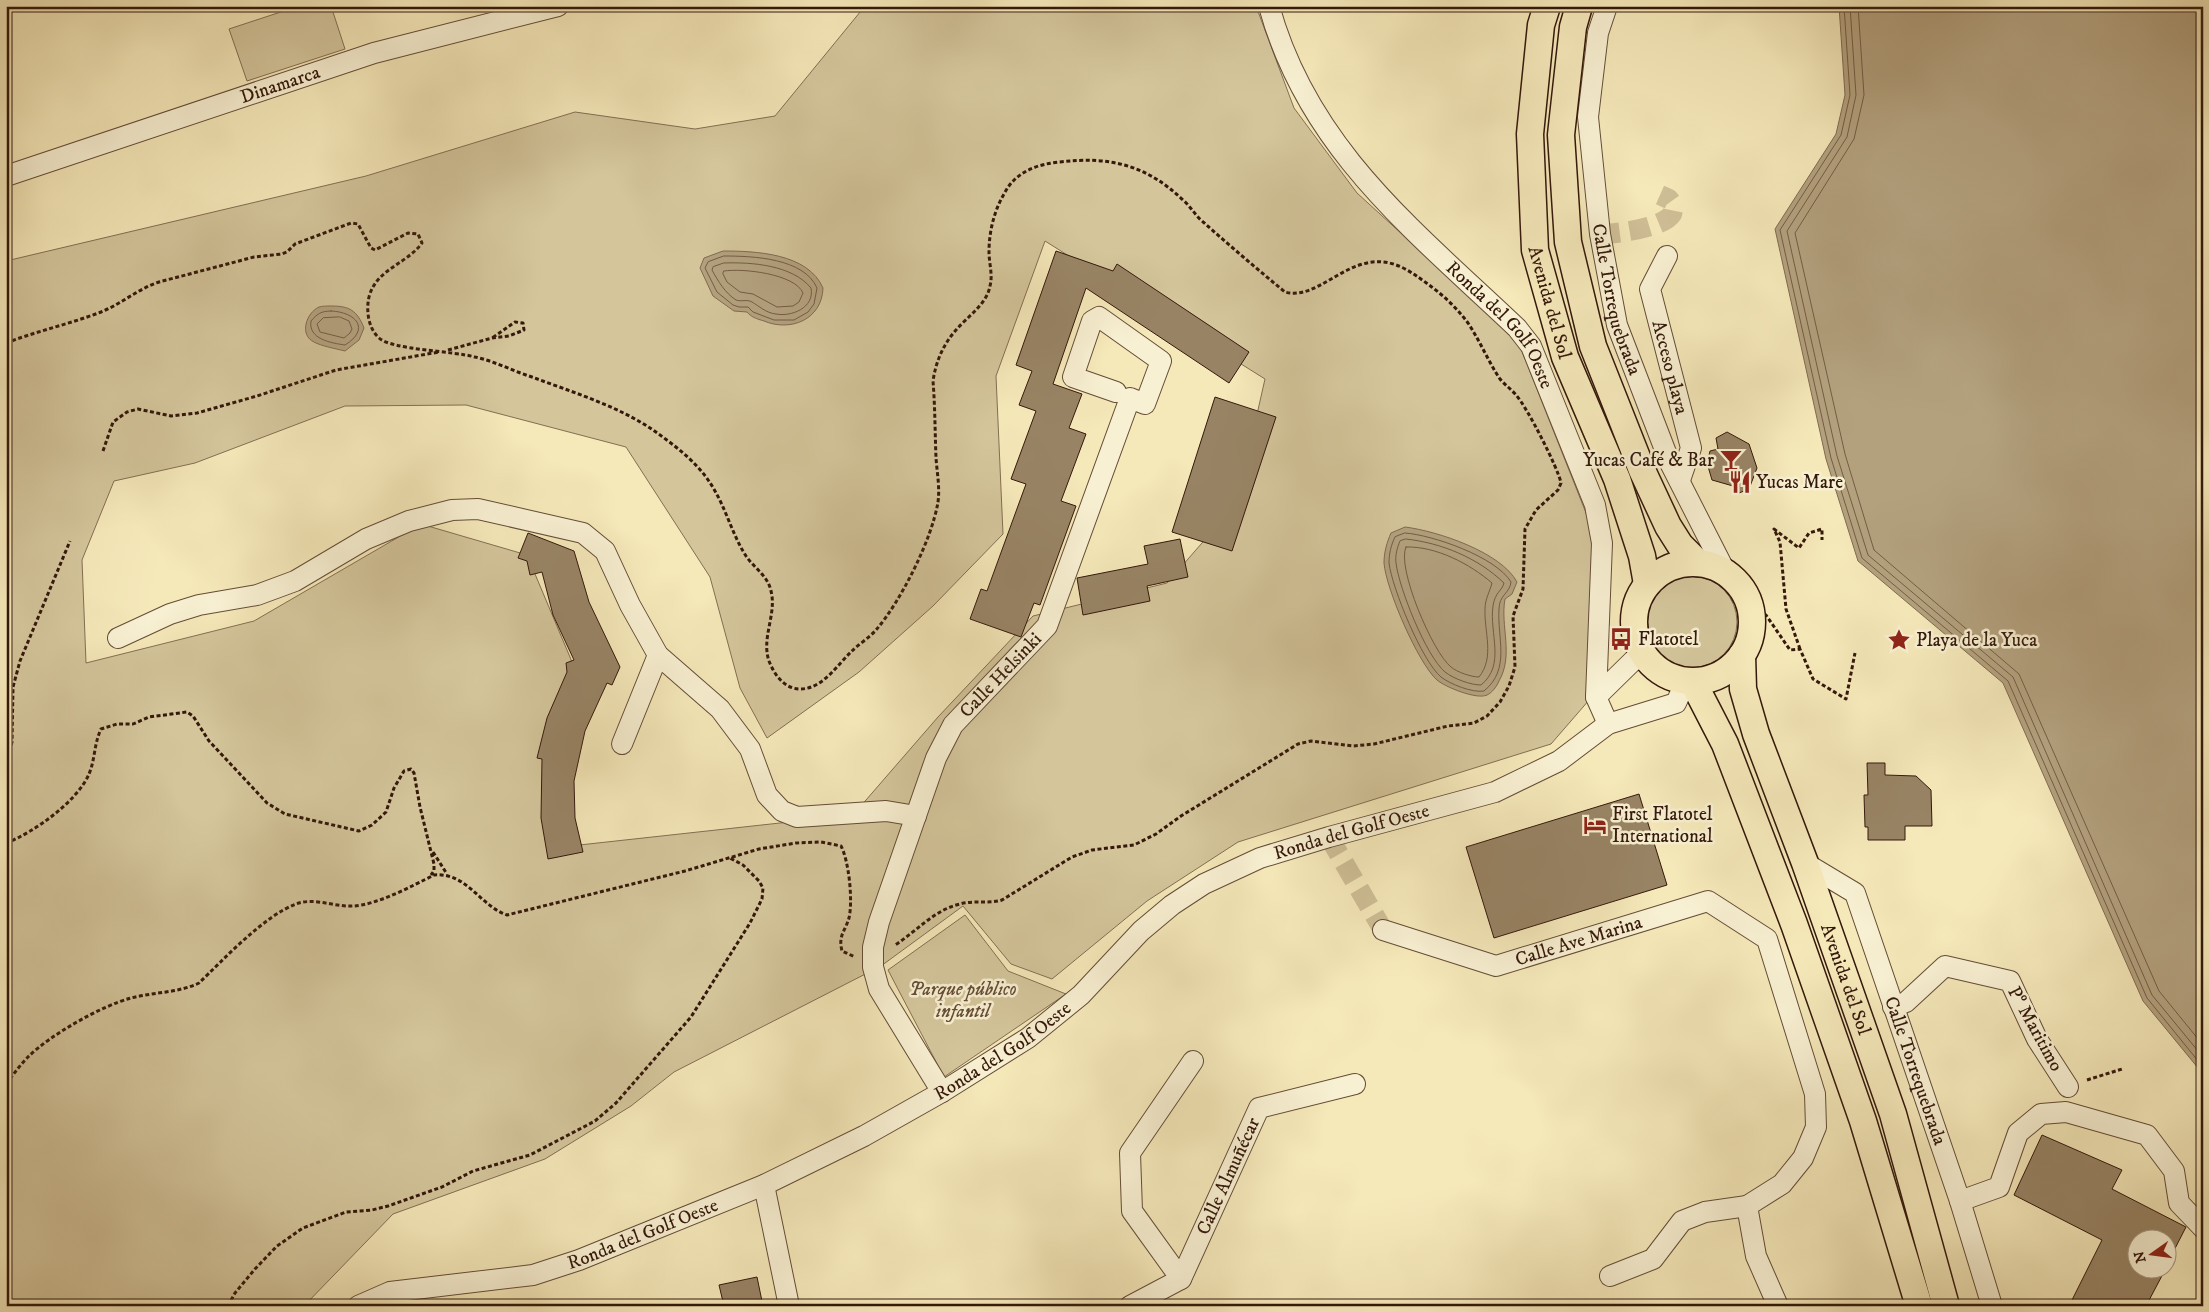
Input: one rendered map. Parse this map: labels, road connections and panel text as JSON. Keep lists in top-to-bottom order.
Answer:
{
  "streets": {
    "main road": ["Avenida del Sol"],
    "street": [
      "Dinamarca",
      "Calle Torrequebrada",
      "Ronda del Golf Oeste",
      "Acceso playa",
      "Calle Helsinki",
      "Calle Ave Marina",
      "Pº Maritimo",
      "Calle Almuñécar"
    ]
  },
  "crossings": [
    ["Calle Torrequebrada", "Avenida del Sol"],
    ["Calle Torrequebrada", "Ronda del Golf Oeste"],
    ["Calle Torrequebrada", "Acceso playa"],
    ["Calle Torrequebrada", "Pº Maritimo"],
    ["Avenida del Sol", "Ronda del Golf Oeste"],
    ["Ronda del Golf Oeste", "Calle Helsinki"]
  ],
  "parks": ["Parque público infantil"],
  "places": {
    "bar": ["Yucas Café & Bar"],
    "restaurant": ["Yucas Mare"],
    "bus stop": ["Flatotel"],
    "place": ["Playa de la Yuca"],
    "hotel": ["First Flatotel International"]
  },
  "north": "left"
}
